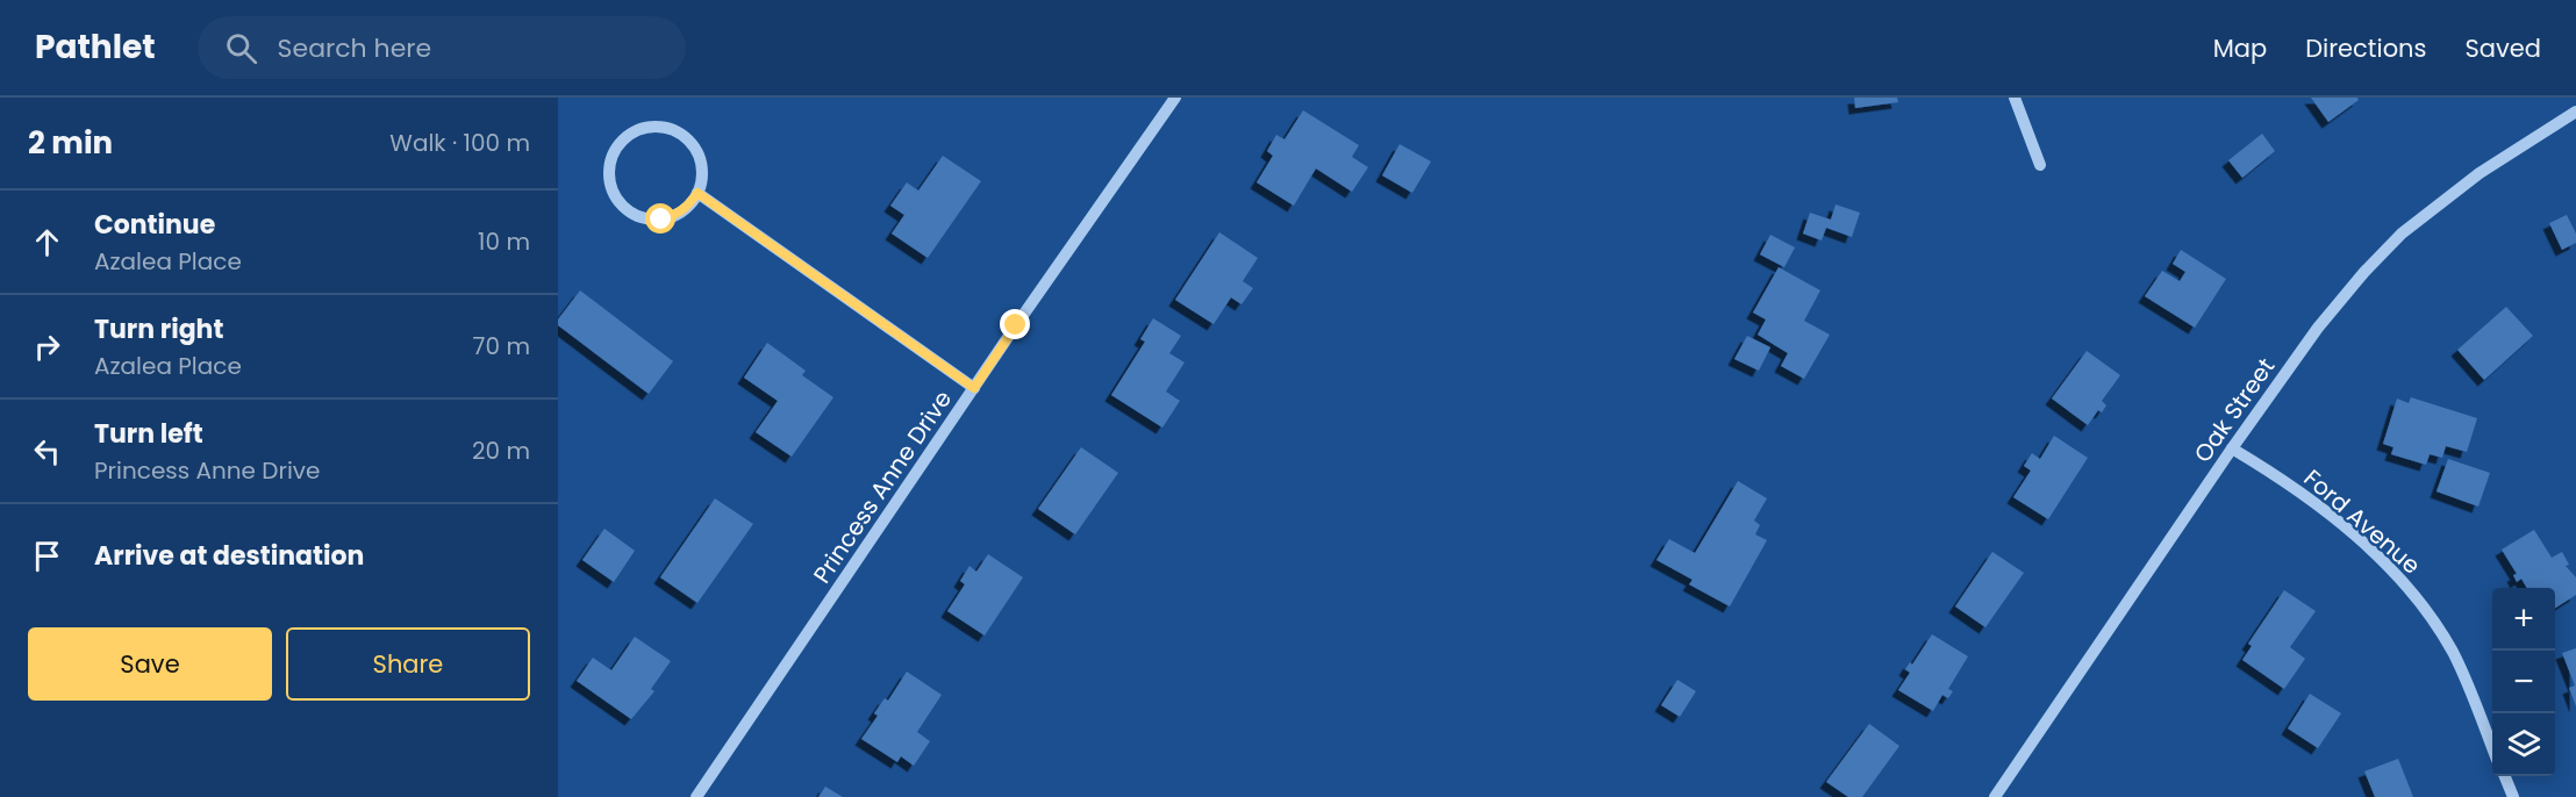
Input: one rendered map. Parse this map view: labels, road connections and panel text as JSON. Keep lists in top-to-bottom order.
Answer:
{
  "streets": {
    "street": ["Oak Street", "Princess Anne Drive", "Ford Avenue"]
  },
  "crossings": [
    ["Oak Street", "Ford Avenue"]
  ],
  "page": {
    "header": "Pathlet",
    "search": "Search here",
    "nav": ["Map", "Directions", "Saved"],
    "heading": ["2 min", "Walk · 100 m"],
    "list": [
      ["Continue", "Azalea Place", "10 m"],
      ["Turn right", "Azalea Place", "70 m"],
      ["Turn left", "Princess Anne Drive", "20 m"],
      "Arrive at destination"
    ],
    "map_buttons": ["+", "−"],
    "buttons": ["Save", "Share"]
  }
}
